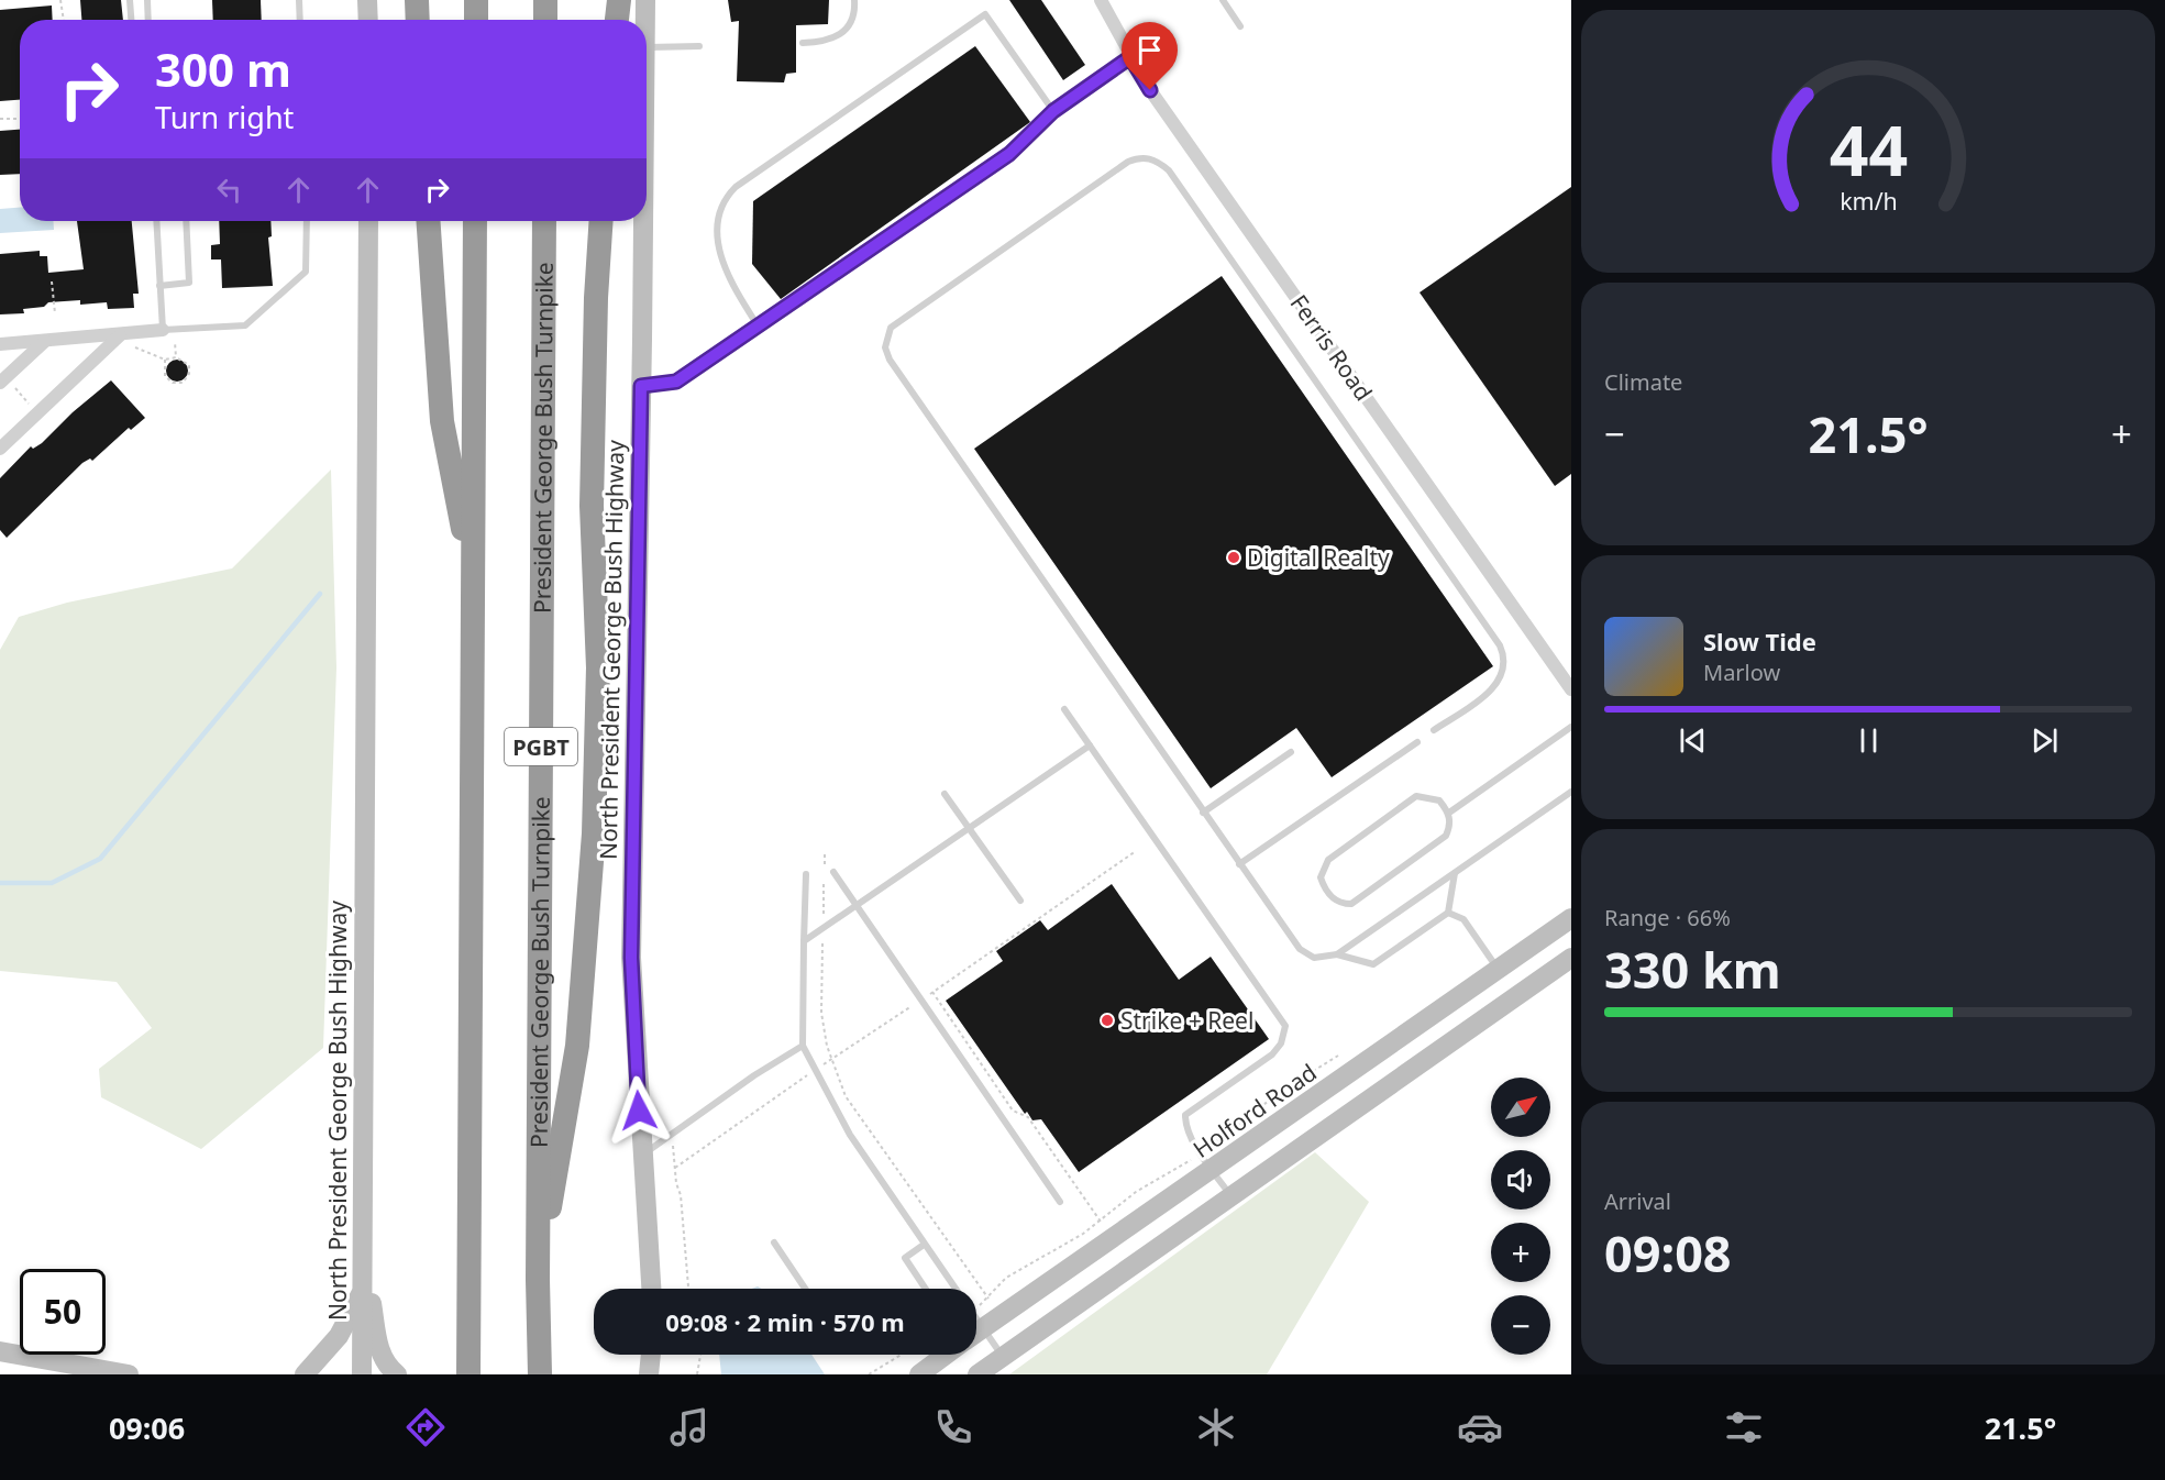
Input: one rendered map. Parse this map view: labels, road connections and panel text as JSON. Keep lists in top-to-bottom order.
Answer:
{
  "streets": {
    "highway": ["President George Bush Turnpike", "PGBT"],
    "main road": ["North President George Bush Highway", "Holford Road"],
    "street": ["Ferris Road"]
  },
  "places": ["Digital Realty", "Strike + Reel"],
  "north": "top right",
  "page": {
    "turn": ["300 m", "Turn right"],
    "tile": [
      "Climate",
      ["Range · 66%", "330 km"],
      ["Arrival", "09:08"]
    ],
    "heat": ["−", "21.5°", "+"],
    "song": ["Slow Tide", "Marlow"],
    "map_buttons": ["+", "−"],
    "limit": "50",
    "trip": "09:08 · 2 min · 570 m",
    "tabs": ["09:06", "21.5°"],
    "gauge": ["44", "km/h"]
  }
}
